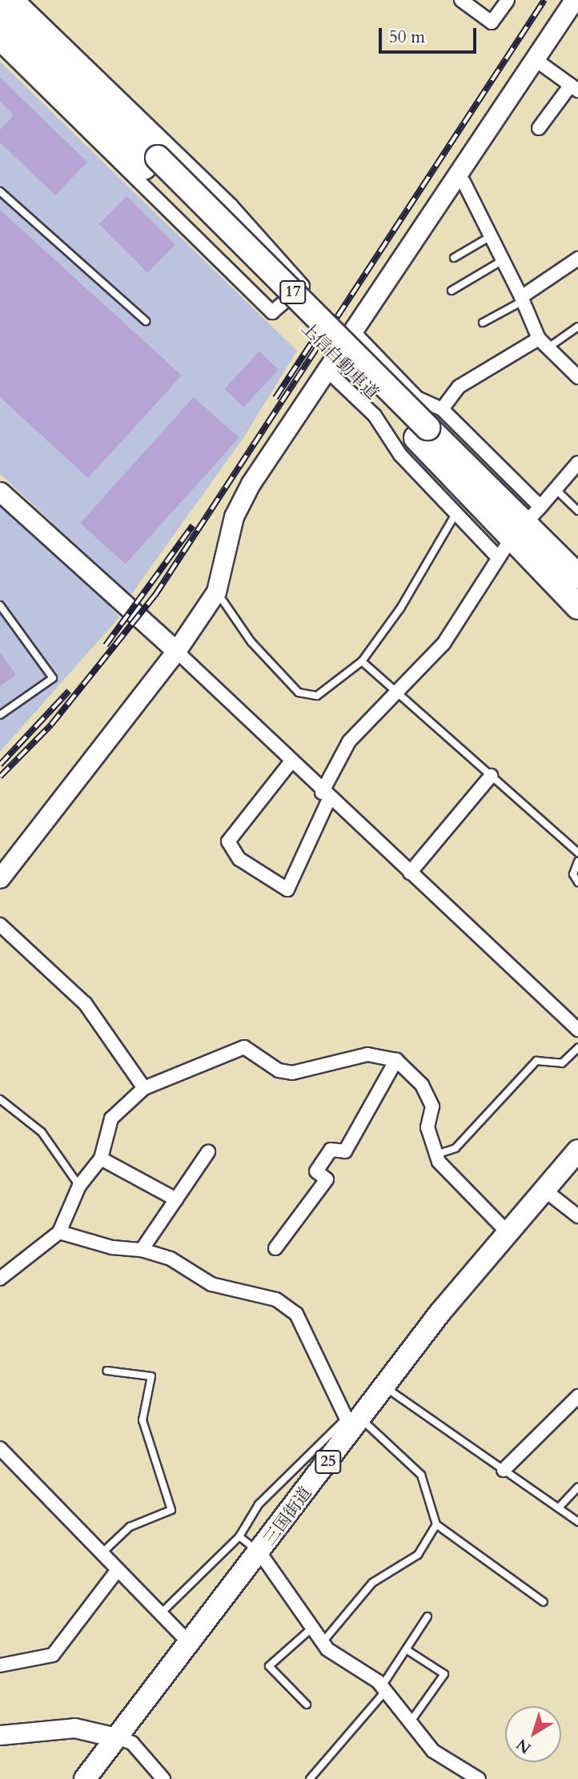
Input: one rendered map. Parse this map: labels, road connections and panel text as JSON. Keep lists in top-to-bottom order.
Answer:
{
  "streets": {
    "highway": ["17", "上信自動車道"],
    "main road": ["25", "三国街道"]
  },
  "scale_bar": "50 m",
  "north": "bottom left"
}
